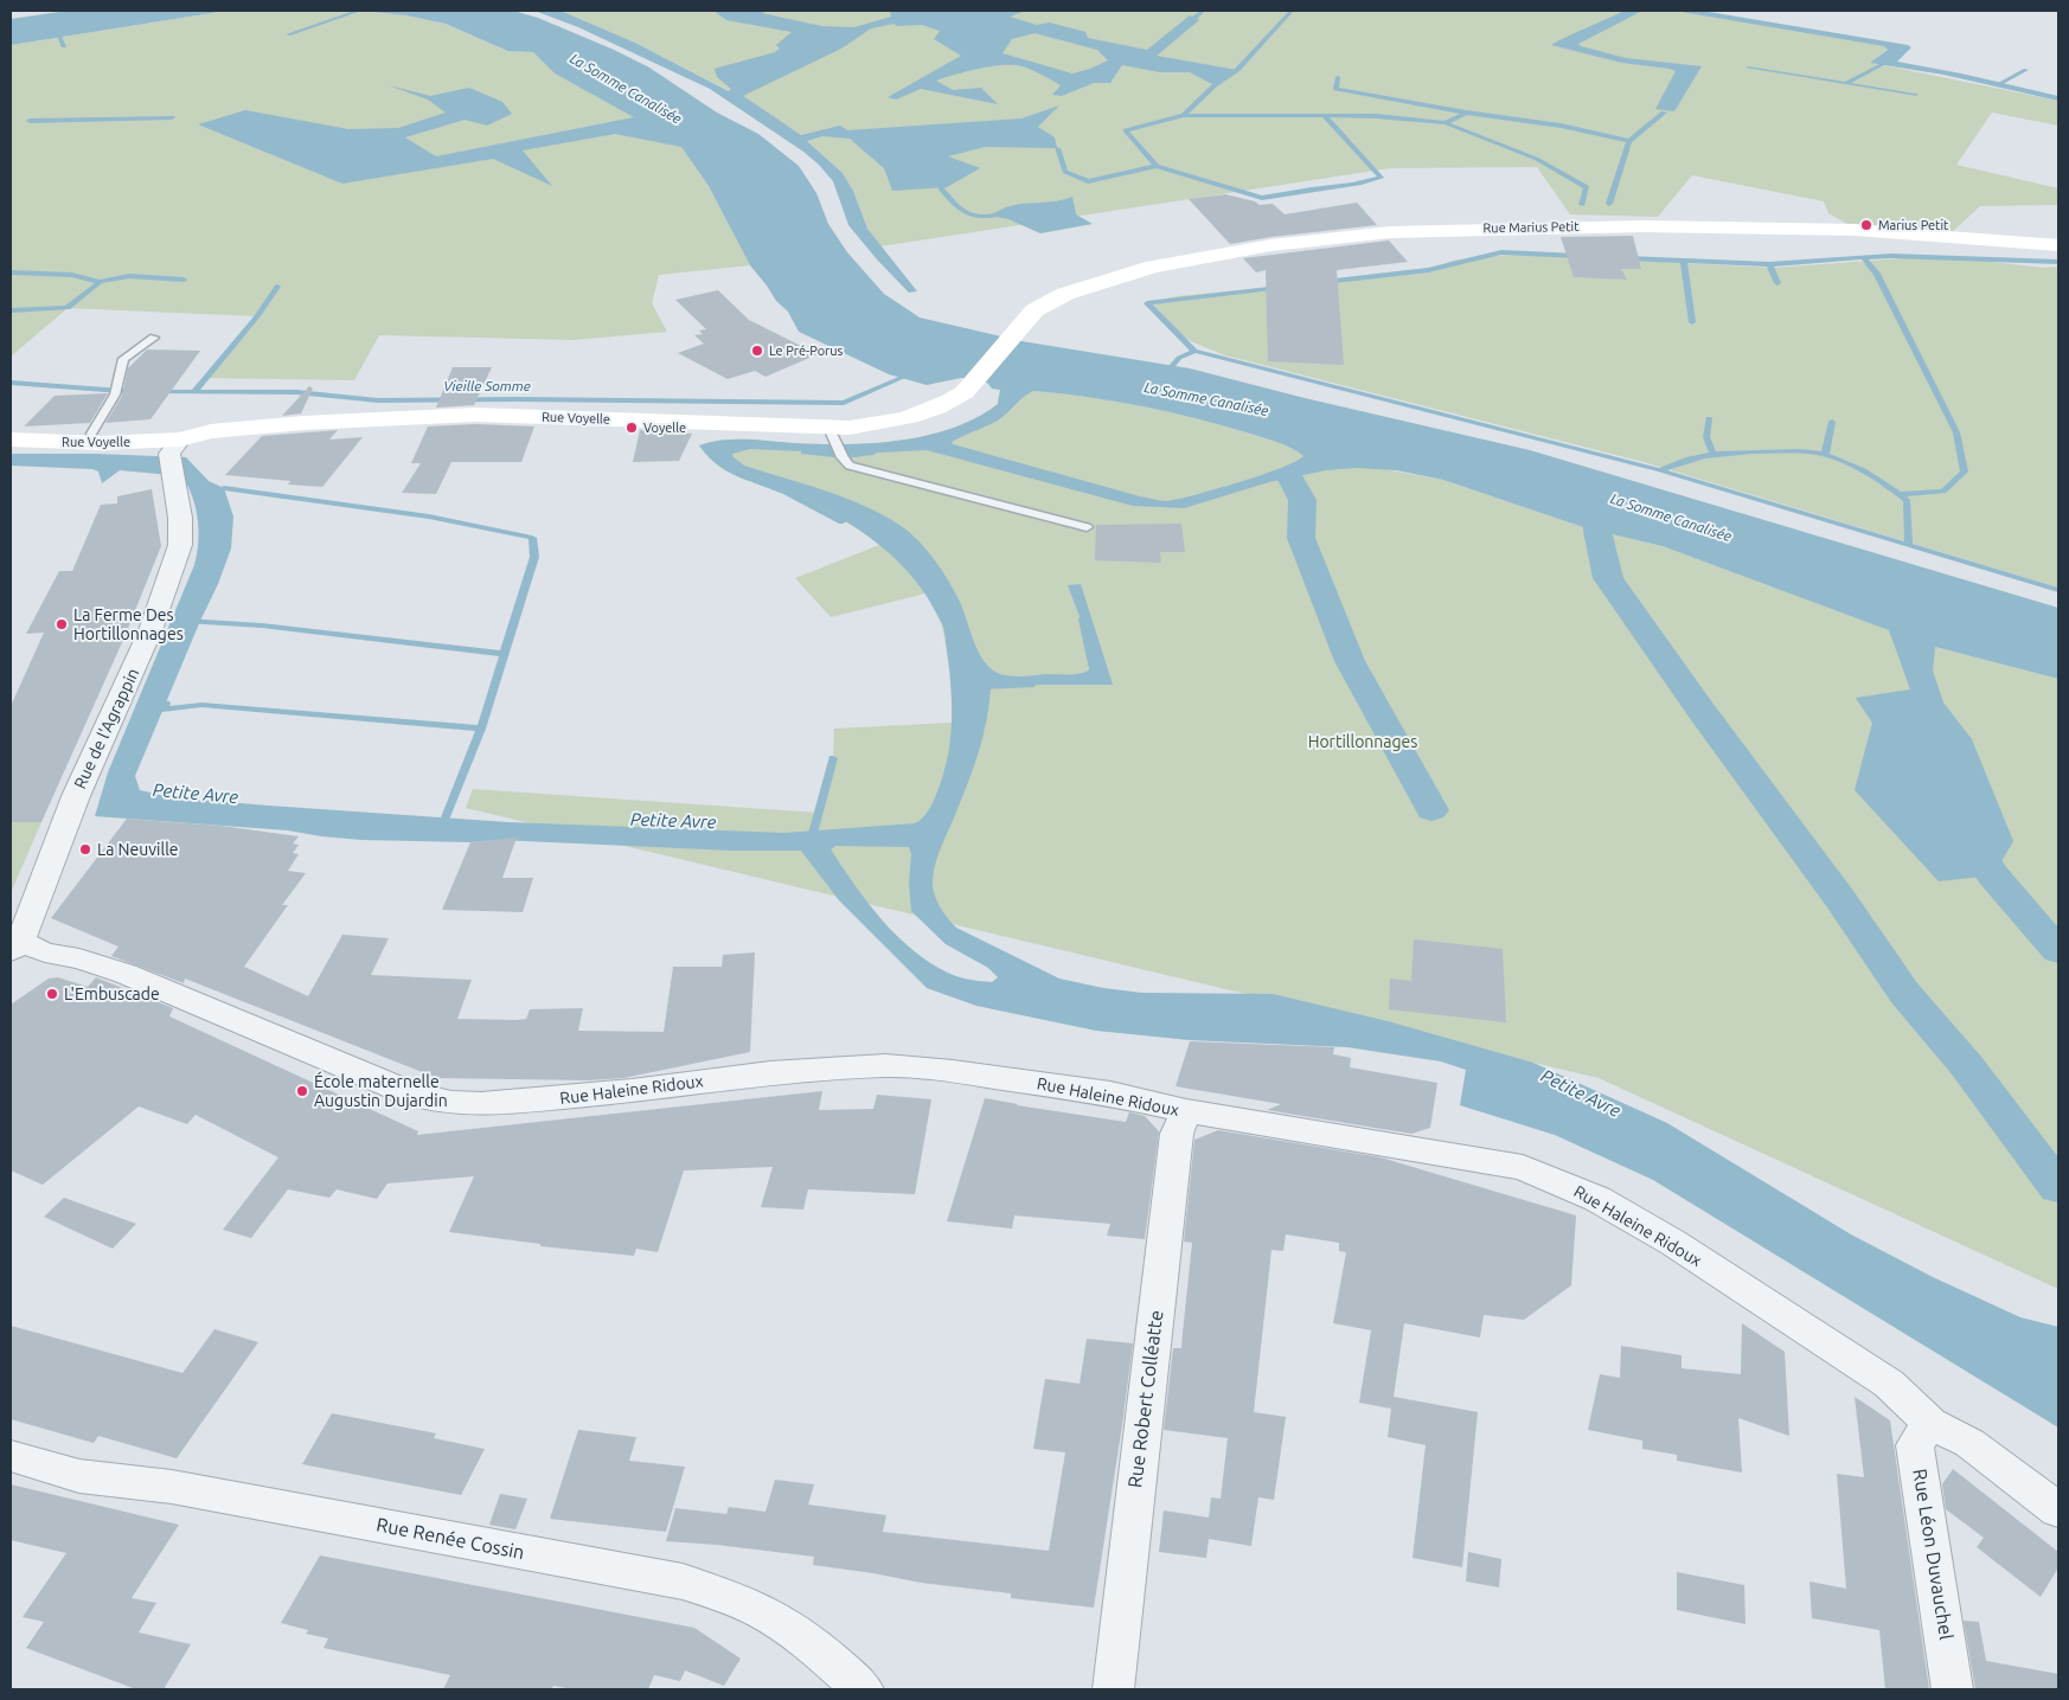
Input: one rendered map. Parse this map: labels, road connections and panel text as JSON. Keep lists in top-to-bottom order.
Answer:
{
  "streets": {
    "street": [
      "Rue Marius Petit",
      "Rue Voyelle",
      "Rue de l'Agrappin",
      "Rue Haleine Ridoux",
      "Rue Robert Colléatte",
      "Rue Renée Cossin",
      "Rue Léon Duvauchel"
    ]
  },
  "crossings": [
    ["Rue Marius Petit", "Rue Voyelle"],
    ["Rue Voyelle", "Rue de l'Agrappin"],
    ["Rue de l'Agrappin", "Rue Haleine Ridoux"],
    ["Rue Haleine Ridoux", "Rue Robert Colléatte"],
    ["Rue Haleine Ridoux", "Rue Léon Duvauchel"]
  ],
  "water": ["La Somme Canalisée", "Vieille Somme", "Petite Avre"],
  "parks": ["Hortillonnages"],
  "places": [
    "Marius Petit",
    "Le Pré-Porus",
    "Voyelle",
    "La Ferme Des Hortillonnages",
    "La Neuville",
    "L'Embuscade",
    "École maternelle Augustin Dujardin"
  ]
}
